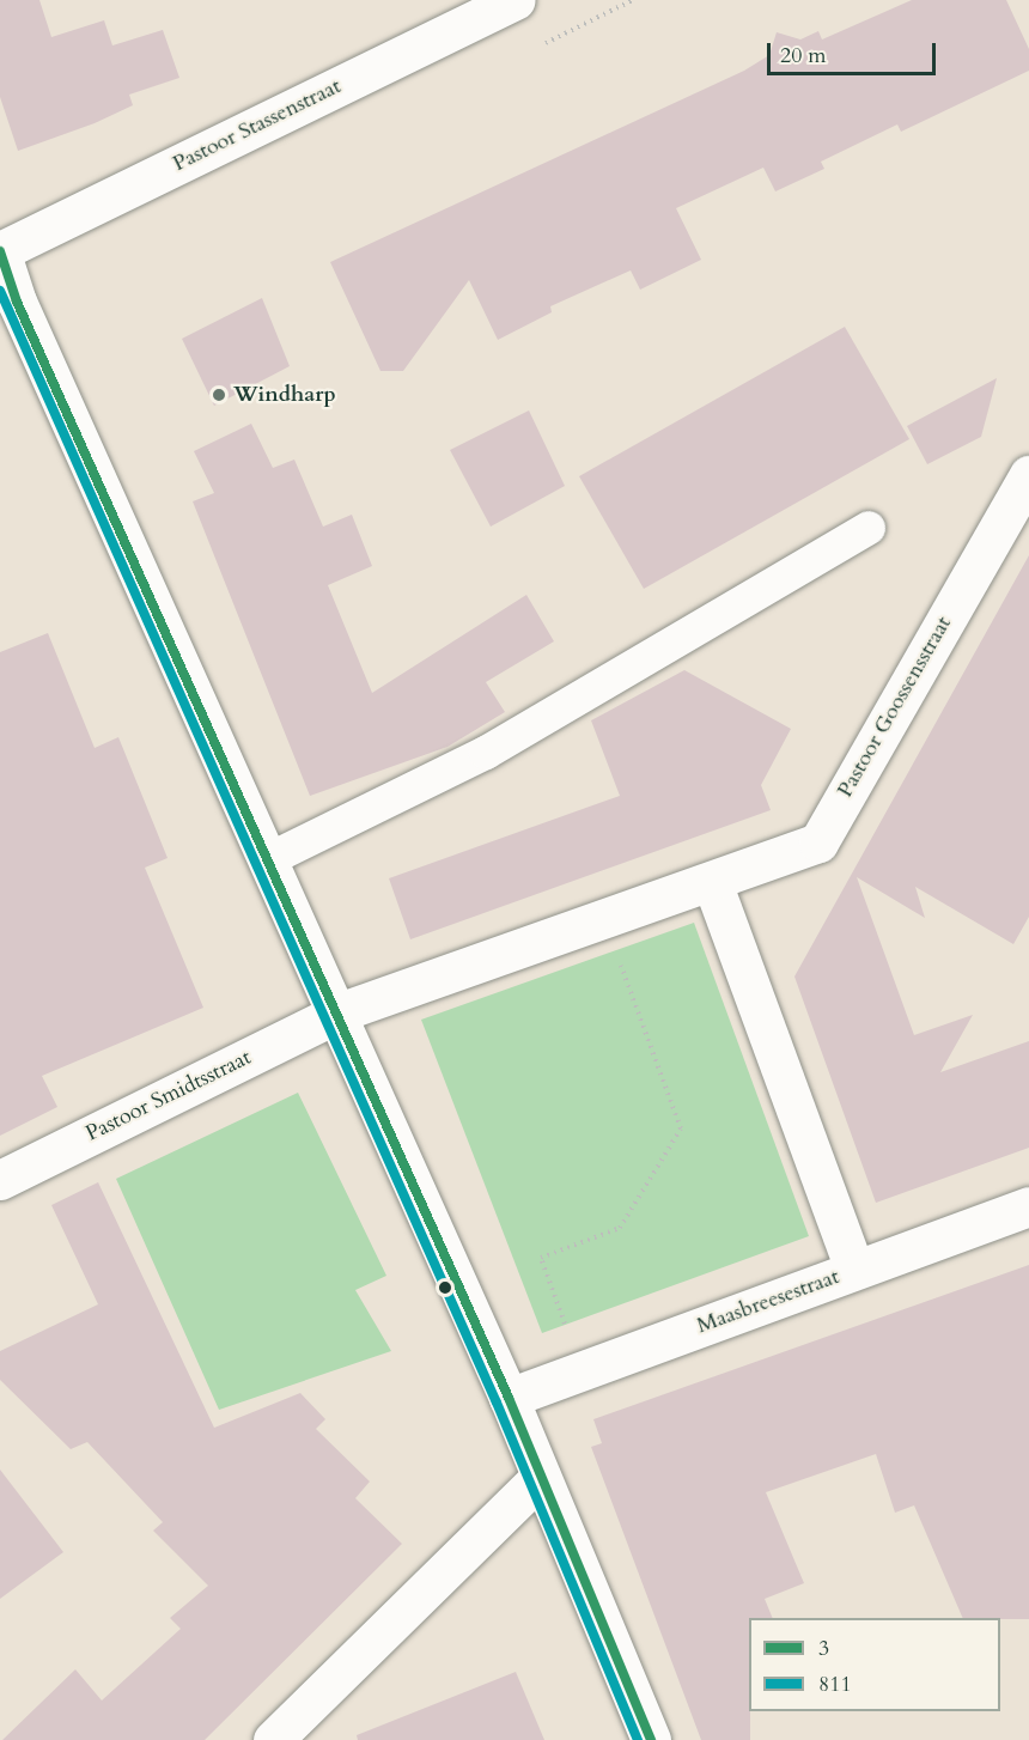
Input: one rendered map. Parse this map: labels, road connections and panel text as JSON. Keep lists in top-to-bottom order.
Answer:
{
  "streets": {
    "street": [
      "Pastoor Stassenstraat",
      "Pastoor Goossensstraat",
      "Pastoor Smidtsstraat",
      "Maasbreesestraat"
    ]
  },
  "crossings": [
    ["Pastoor Goossensstraat", "Pastoor Smidtsstraat"]
  ],
  "places": ["Windharp"],
  "lines": ["transit line 3", "transit line 811"],
  "legend": ["3", "811"],
  "scale_bar": "20 m"
}
